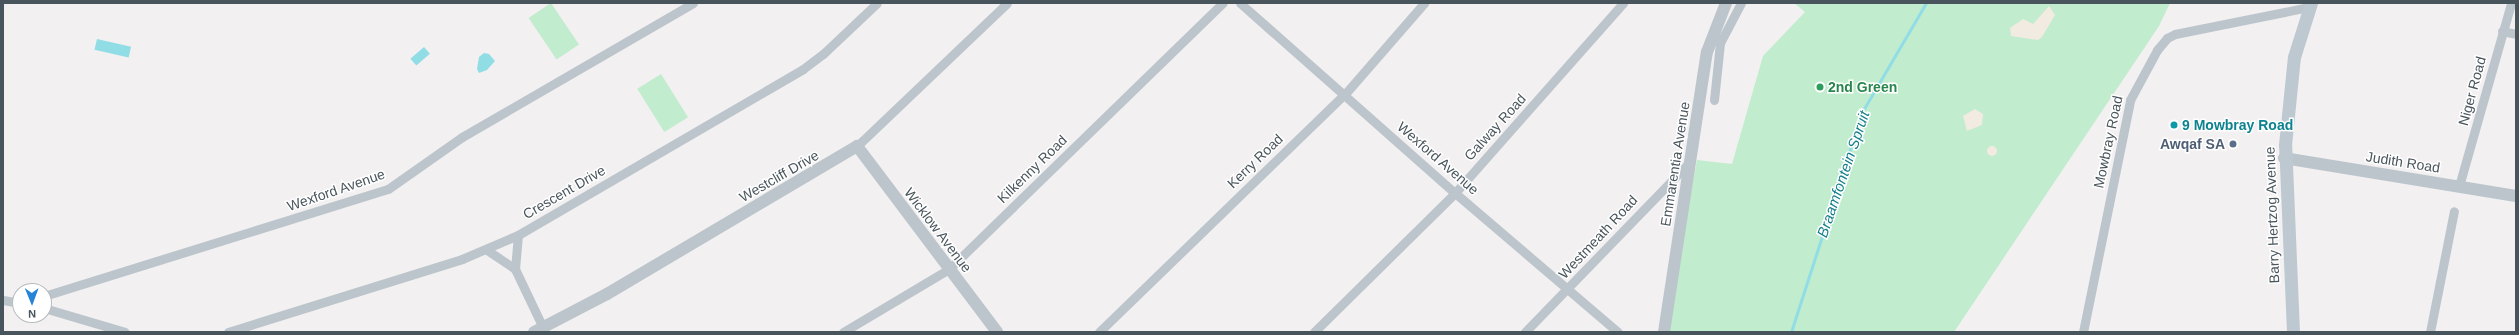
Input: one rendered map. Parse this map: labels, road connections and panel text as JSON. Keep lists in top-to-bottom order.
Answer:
{
  "streets": {
    "main road": ["Barry Hertzog Avenue"],
    "street": [
      "Niger Road",
      "Galway Road",
      "Mowbray Road",
      "Wexford Avenue",
      "Kerry Road",
      "Judith Road",
      "Emmarentia Avenue",
      "Kilkenny Road",
      "Westcliff Drive",
      "Crescent Drive",
      "Wicklow Avenue",
      "Westmeath Road"
    ]
  },
  "crossings": [
    ["Niger Road", "Judith Road"],
    ["Galway Road", "Wexford Avenue"],
    ["Mowbray Road", "Barry Hertzog Avenue"],
    ["Wexford Avenue", "Kerry Road"],
    ["Wexford Avenue", "Westmeath Road"],
    ["Judith Road", "Barry Hertzog Avenue"],
    ["Emmarentia Avenue", "Westmeath Road"],
    ["Kilkenny Road", "Wicklow Avenue"],
    ["Westcliff Drive", "Wicklow Avenue"]
  ],
  "water": ["Braamfontein Spruit"],
  "places": ["2nd Green", "9 Mowbray Road", "Awqaf SA"],
  "north": "bottom"
}
